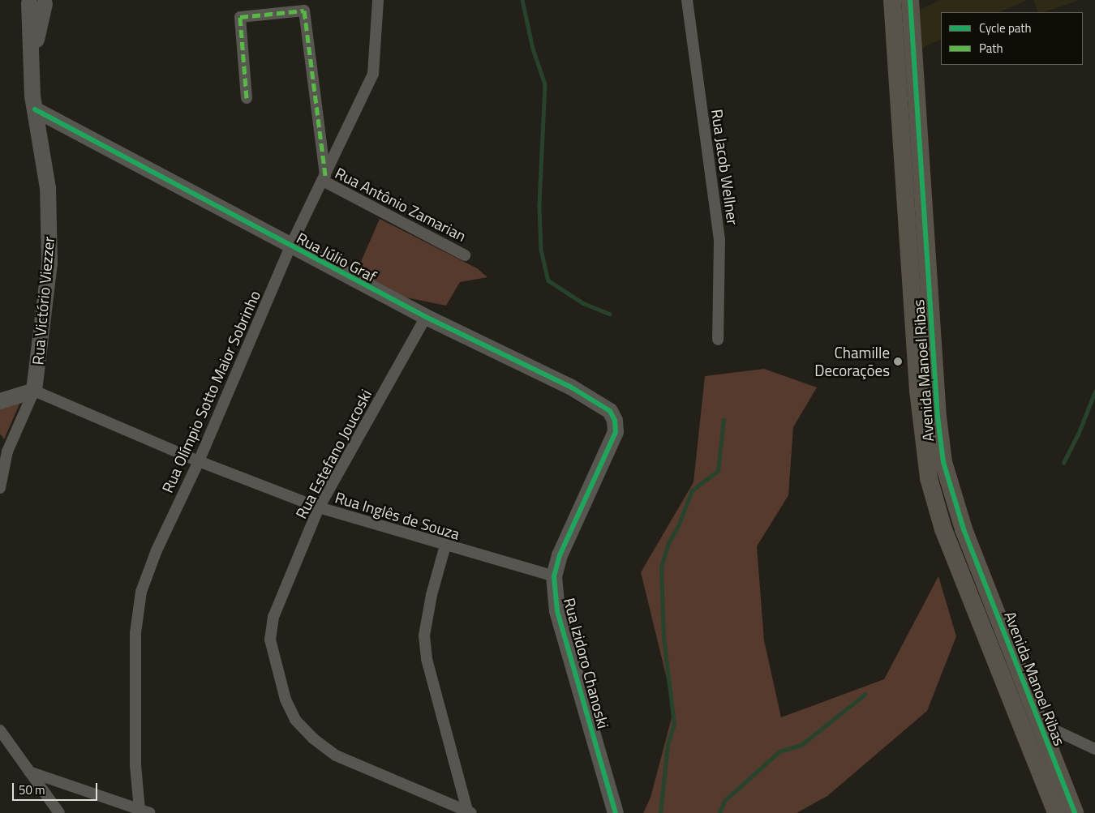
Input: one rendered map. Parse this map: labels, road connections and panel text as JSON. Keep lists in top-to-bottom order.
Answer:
{
  "streets": {
    "main road": ["Avenida Manoel Ribas"],
    "street": [
      "Rua Jacob Wellner",
      "Rua Antônio Zamarian",
      "Rua Júlio Graf",
      "Rua Victório Viezzer",
      "Rua Olímpio Sotto Maior Sobrinho",
      "Rua Estefano Joucoski",
      "Rua Inglês de Souza",
      "Rua Izidoro Chanoski"
    ]
  },
  "crossings": [
    ["Rua Antônio Zamarian", "Rua Olímpio Sotto Maior Sobrinho"],
    ["Rua Júlio Graf", "Rua Victório Viezzer"],
    ["Rua Júlio Graf", "Rua Olímpio Sotto Maior Sobrinho"],
    ["Rua Júlio Graf", "Rua Estefano Joucoski"],
    ["Rua Júlio Graf", "Rua Izidoro Chanoski"],
    ["Rua Victório Viezzer", "Rua Inglês de Souza"],
    ["Rua Olímpio Sotto Maior Sobrinho", "Rua Inglês de Souza"],
    ["Rua Estefano Joucoski", "Rua Inglês de Souza"],
    ["Rua Inglês de Souza", "Rua Izidoro Chanoski"]
  ],
  "places": ["Chamille Decorações"],
  "legend": ["Cycle path", "Path"],
  "scale_bar": "50 m"
}
